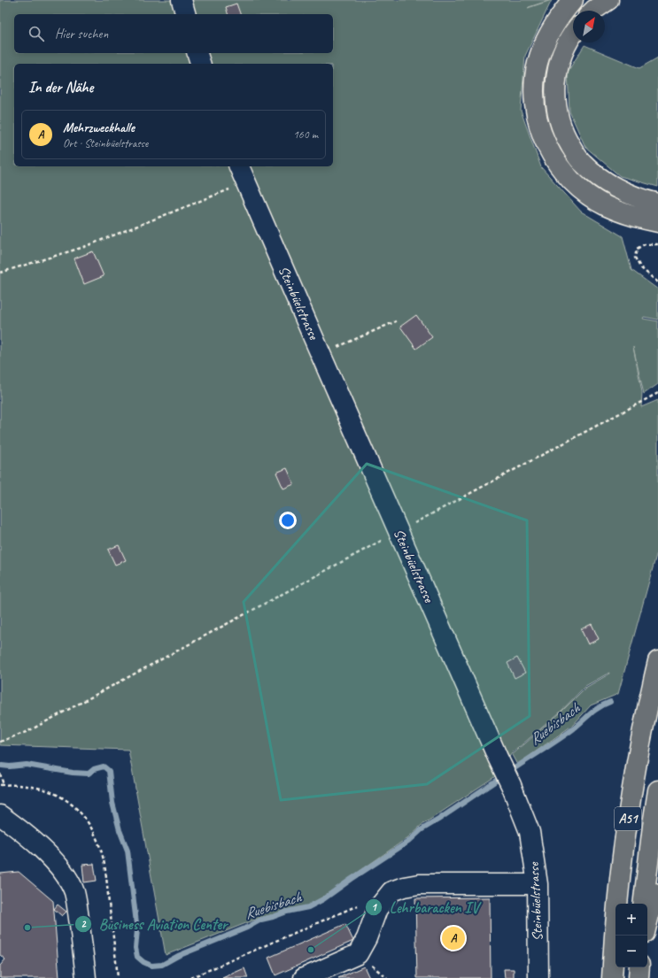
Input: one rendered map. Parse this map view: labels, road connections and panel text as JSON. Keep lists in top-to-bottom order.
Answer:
{
  "streets": {
    "highway": ["A51"],
    "street": ["Steinbüelstrasse"]
  },
  "water": ["Ruebisbach"],
  "places": ["Business Aviation Center", "Lehrbaracken IV"],
  "north": "top right",
  "page": {
    "search": "Hier suchen",
    "heading": "In der Nähe",
    "list": [
      {
        "mark": "A",
        "name": "Mehrzweckhalle",
        "note": "Ort · Steinbüelstrasse",
        "value": "160 m"
      }
    ],
    "map_buttons": ["+", "−"],
    "pins": "A"
  }
}
